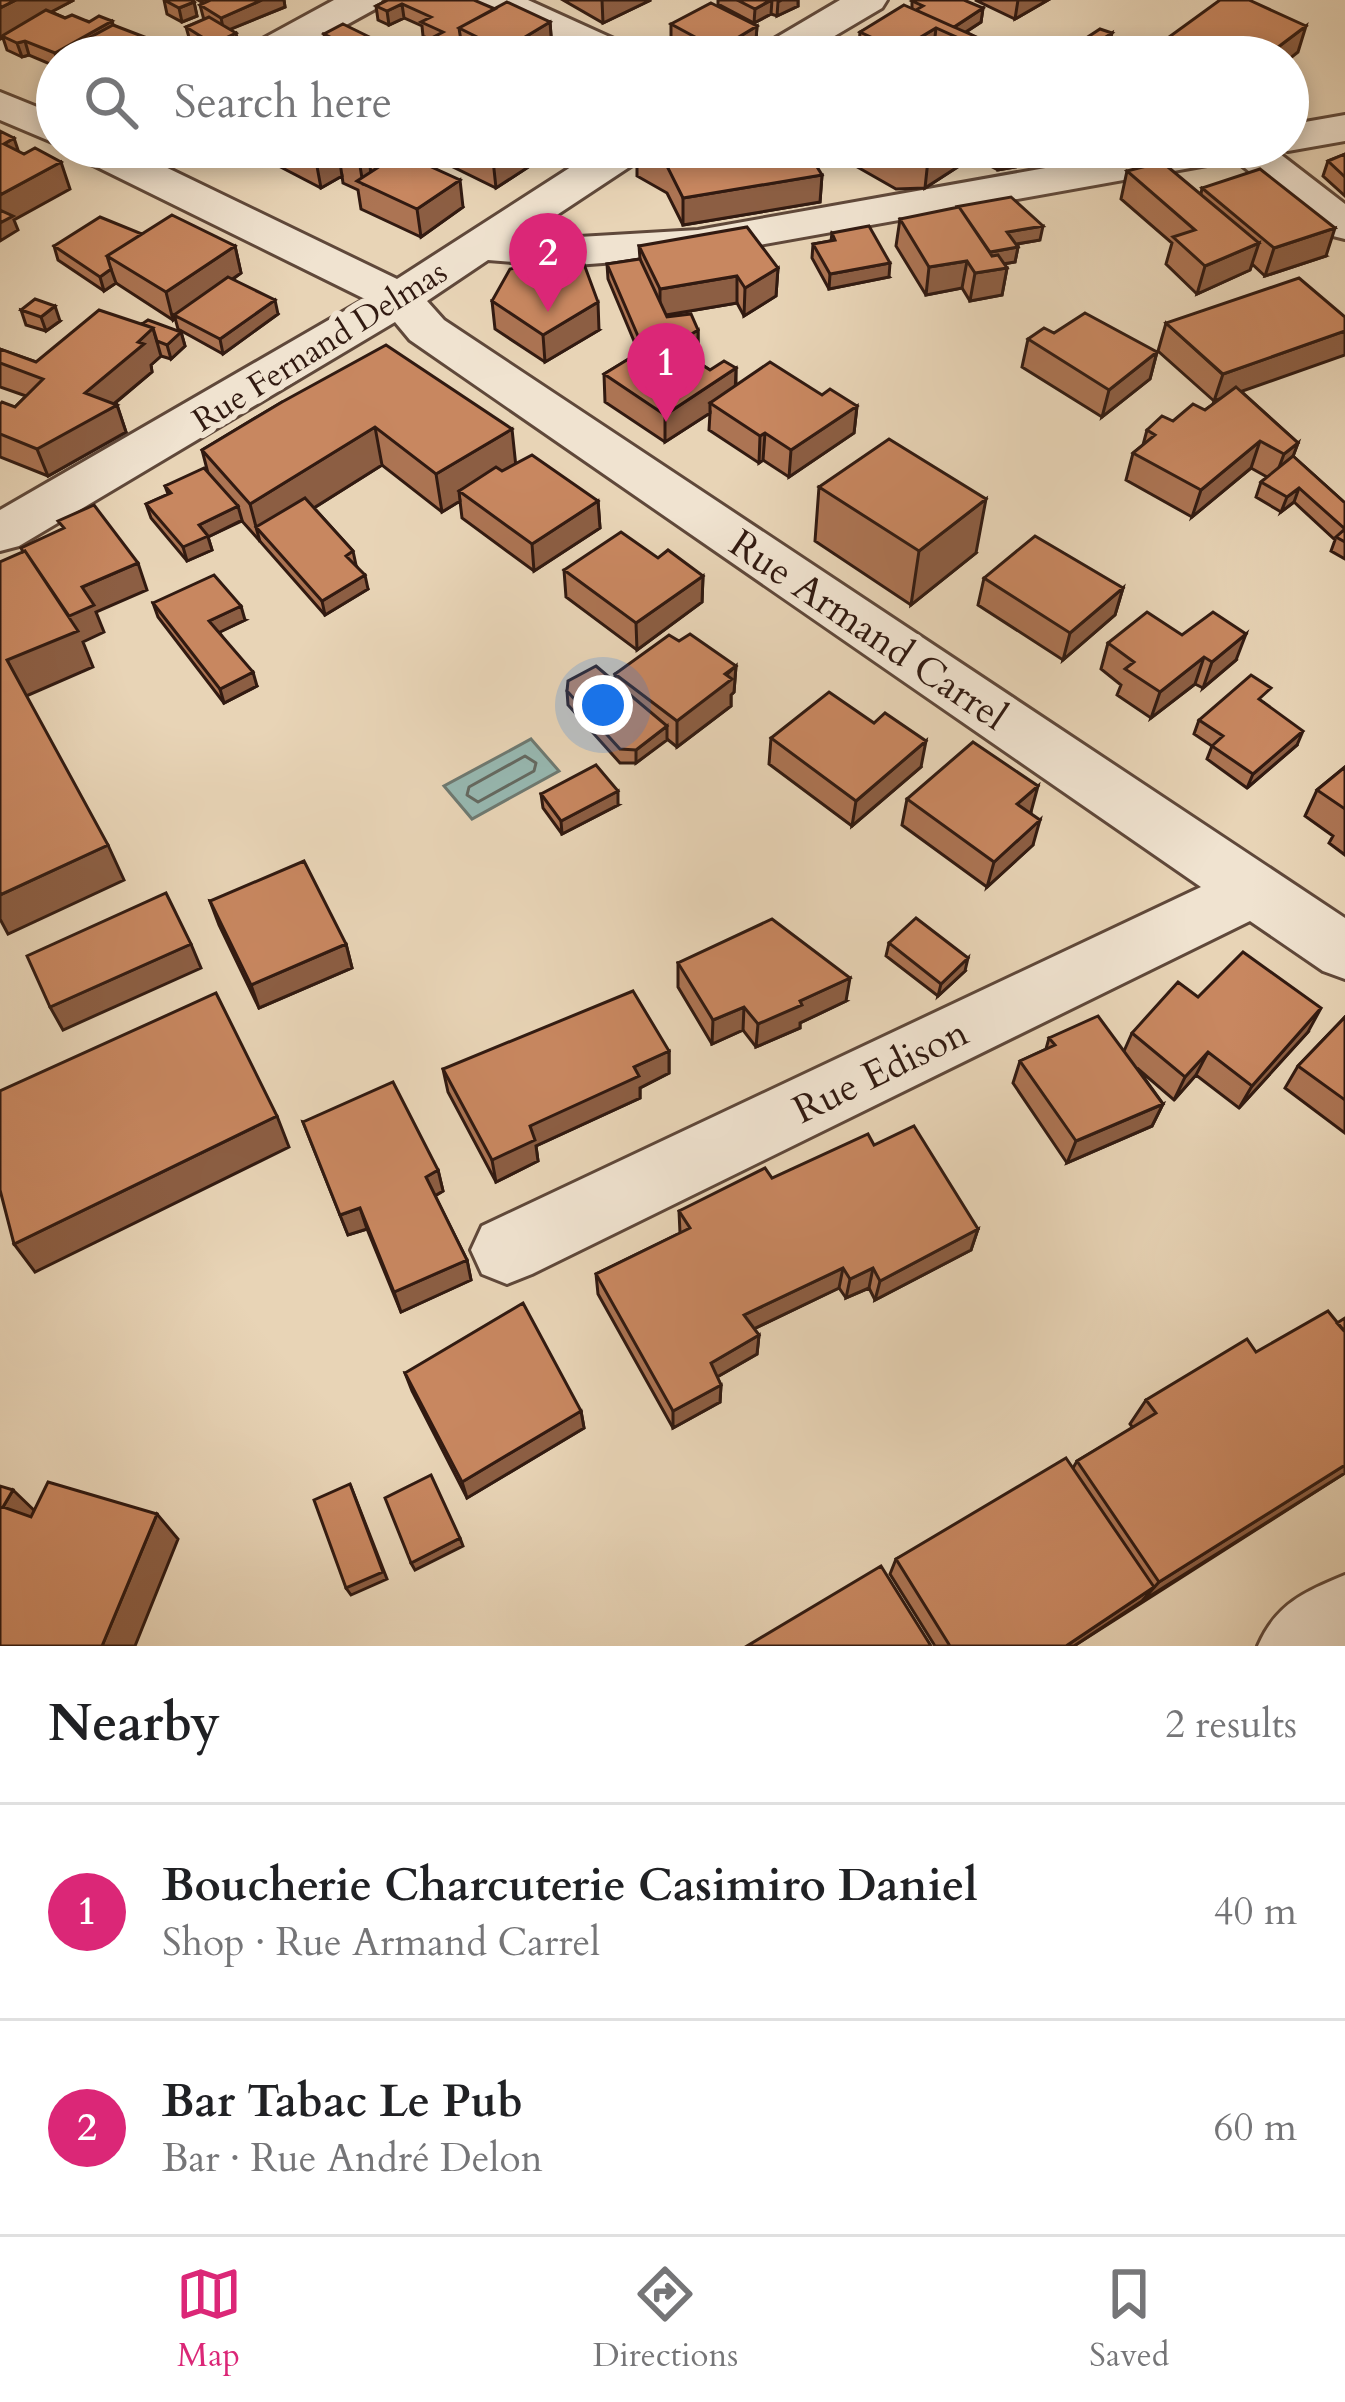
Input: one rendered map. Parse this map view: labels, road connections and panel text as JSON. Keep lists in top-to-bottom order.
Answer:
{
  "streets": {
    "street": ["Rue Fernand Delmas", "Rue Armand Carrel", "Rue Edison"]
  },
  "crossings": [
    ["Rue Fernand Delmas", "Rue Armand Carrel"],
    ["Rue Armand Carrel", "Rue Edison"]
  ],
  "page": {
    "search": "Search here",
    "pins": ["2", "1"],
    "heading": ["Nearby", "2 results"],
    "list": [
      {
        "mark": "1",
        "name": "Boucherie Charcuterie Casimiro Daniel",
        "note": "Shop · Rue Armand Carrel",
        "value": "40 m"
      },
      {
        "mark": "2",
        "name": "Bar Tabac Le Pub",
        "note": "Bar · Rue André Delon",
        "value": "60 m"
      }
    ],
    "nav": ["Map", "Directions", "Saved"]
  }
}
